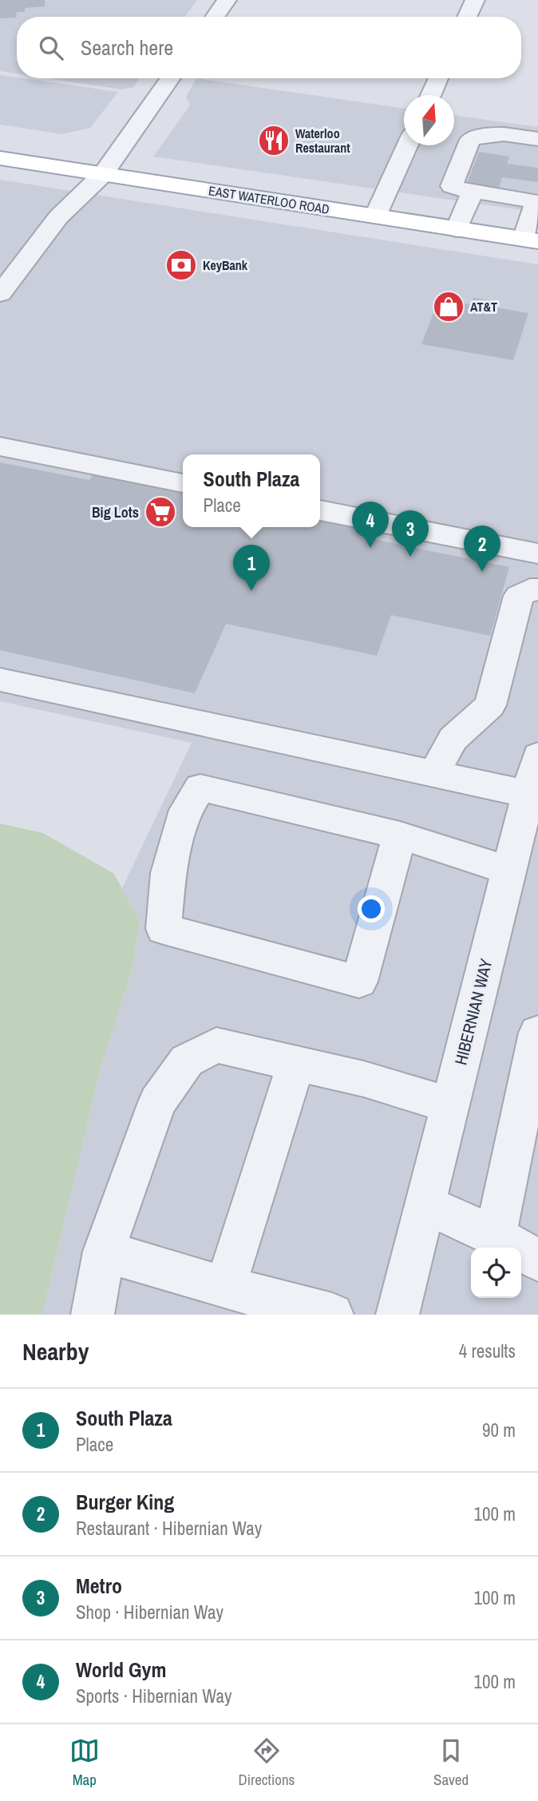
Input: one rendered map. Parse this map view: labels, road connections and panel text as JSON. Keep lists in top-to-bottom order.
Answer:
{
  "streets": {
    "main road": ["EAST WATERLOO ROAD"],
    "street": ["HIBERNIAN WAY"]
  },
  "places": {
    "restaurant": ["Waterloo Restaurant"],
    "bank": ["KeyBank"],
    "shop": ["AT&T"],
    "supermarket": ["Big Lots"]
  },
  "north": "top",
  "page": {
    "search": "Search here",
    "popup": ["South Plaza", "Place"],
    "pins": [
      "4",
      "3",
      "2",
      "1"
    ],
    "heading": ["Nearby", "4 results"],
    "list": [
      {
        "mark": "1",
        "name": "South Plaza",
        "note": "Place",
        "value": "90 m"
      },
      {
        "mark": "2",
        "name": "Burger King",
        "note": "Restaurant · Hibernian Way",
        "value": "100 m"
      },
      {
        "mark": "3",
        "name": "Metro",
        "note": "Shop · Hibernian Way",
        "value": "100 m"
      },
      {
        "mark": "4",
        "name": "World Gym",
        "note": "Sports · Hibernian Way",
        "value": "100 m"
      }
    ],
    "nav": ["Map", "Directions", "Saved"]
  }
}
